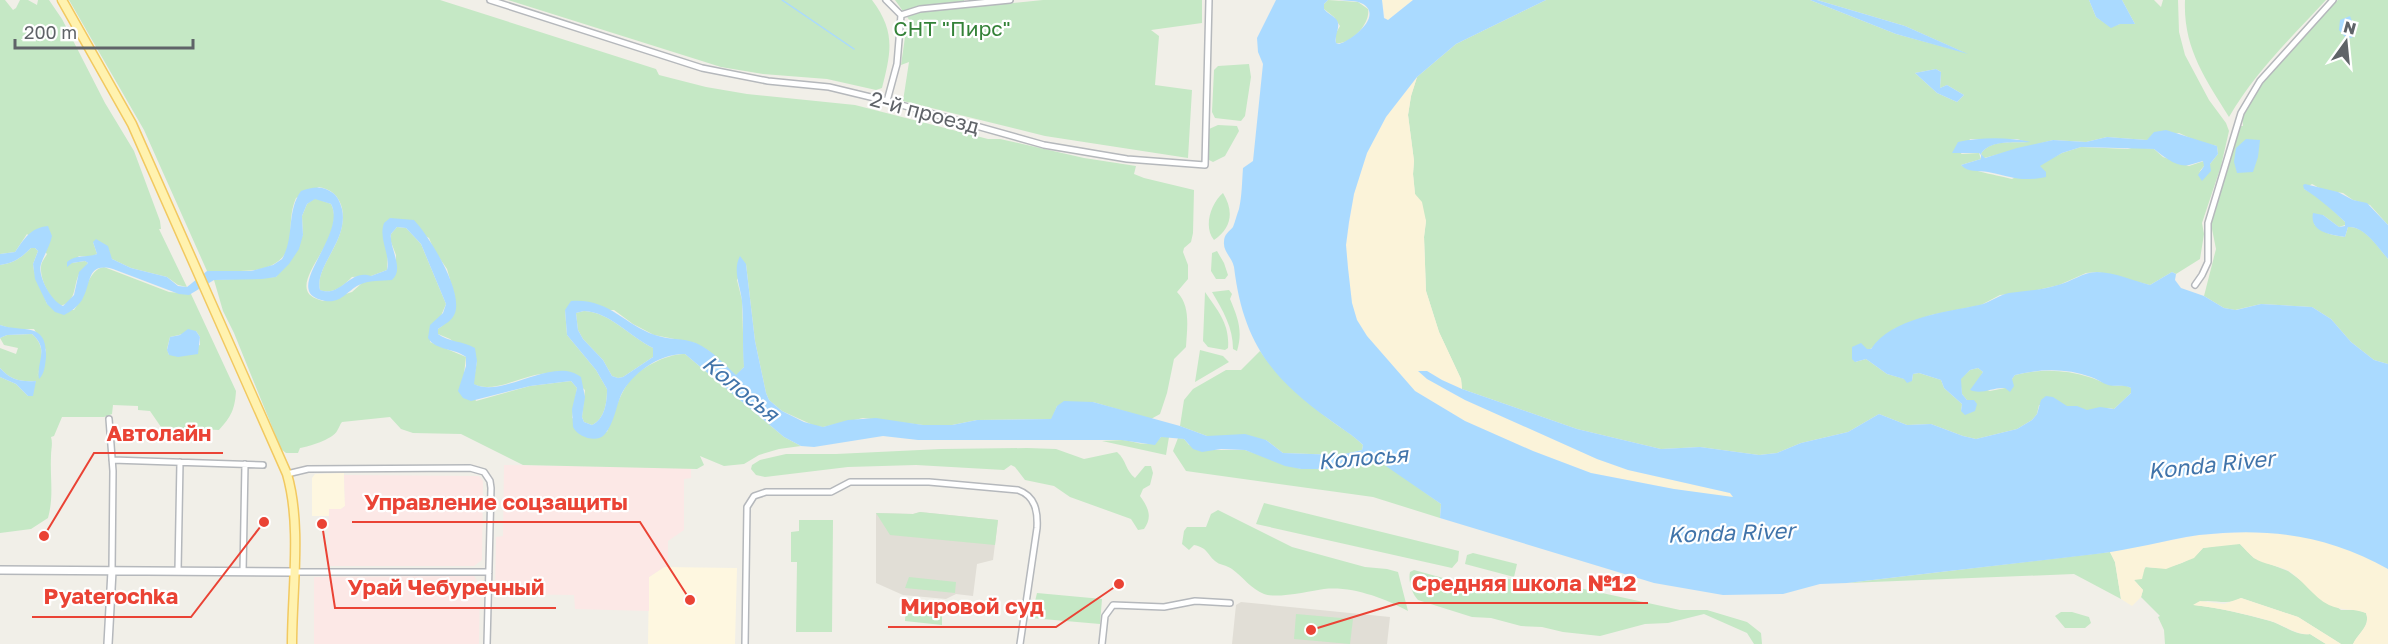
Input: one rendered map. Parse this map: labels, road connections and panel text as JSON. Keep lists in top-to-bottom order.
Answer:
{
  "streets": {
    "street": ["2-й проезд"]
  },
  "water": ["Колосья", "Konda River"],
  "parks": ["СНТ \"Пирс\""],
  "places": [
    "Pyaterochka",
    "Урай Чебуречный",
    "Автолайн",
    "Мировой суд",
    "Управление соцзащиты",
    "Средняя школа №12"
  ],
  "scale_bar": "200 m",
  "north": "top"
}
